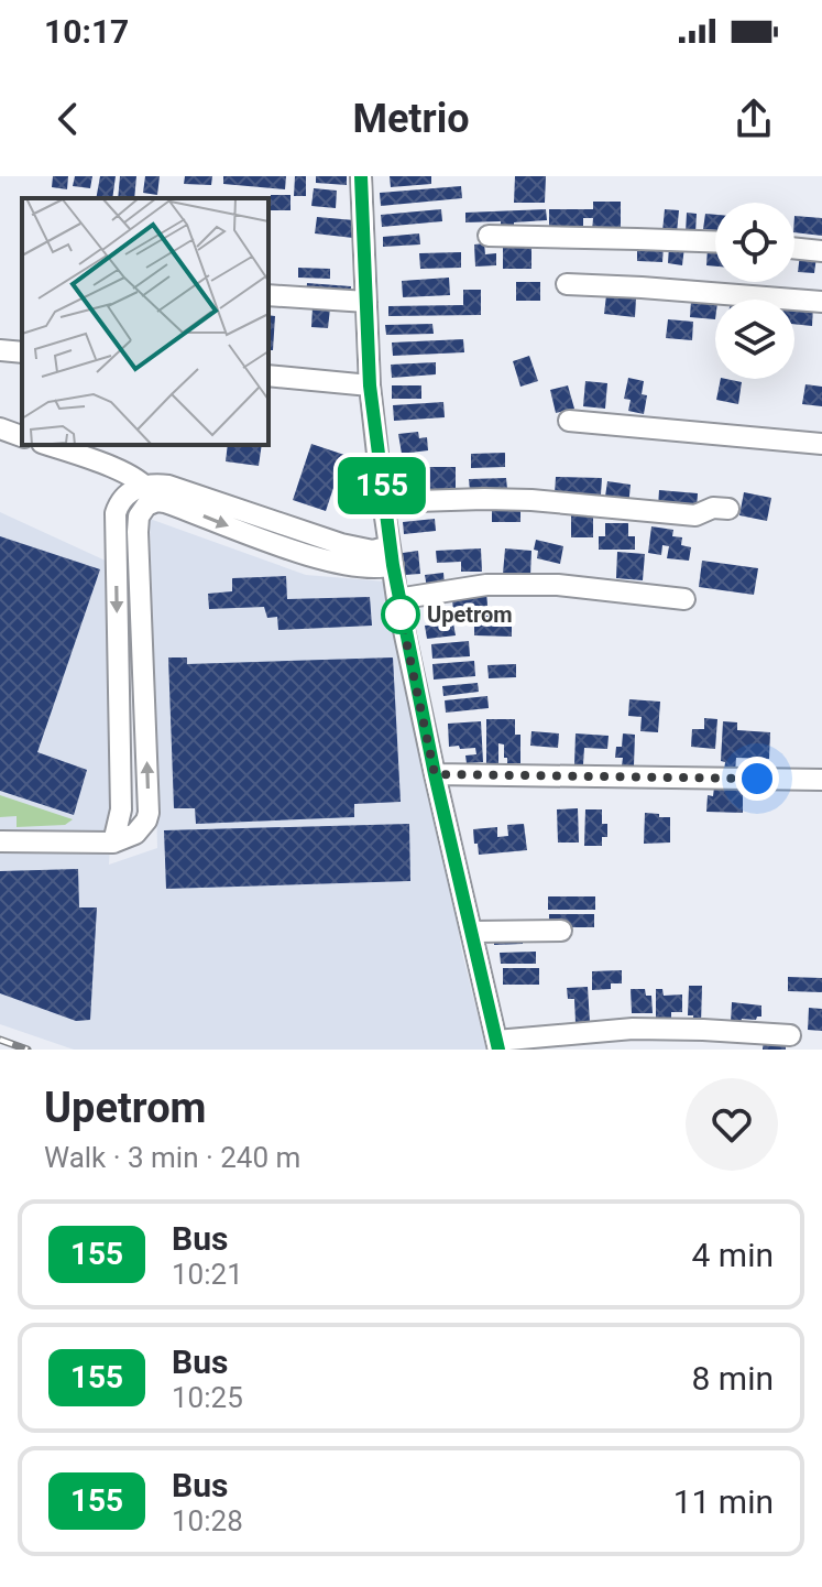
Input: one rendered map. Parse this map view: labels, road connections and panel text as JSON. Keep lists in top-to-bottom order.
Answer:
{
  "places": ["Upetrom"],
  "lines": ["bus line 155"],
  "page": {
    "status": "10:17",
    "header": "Metrio",
    "on_map": "155",
    "heading": ["Upetrom", "Walk · 3 min · 240 m"],
    "list": [
      {
        "mark": "155",
        "name": "Bus",
        "note": "10:21",
        "value": "4 min"
      },
      {
        "mark": "155",
        "name": "Bus",
        "note": "10:25",
        "value": "8 min"
      },
      {
        "mark": "155",
        "name": "Bus",
        "note": "10:28",
        "value": "11 min"
      }
    ]
  }
}
